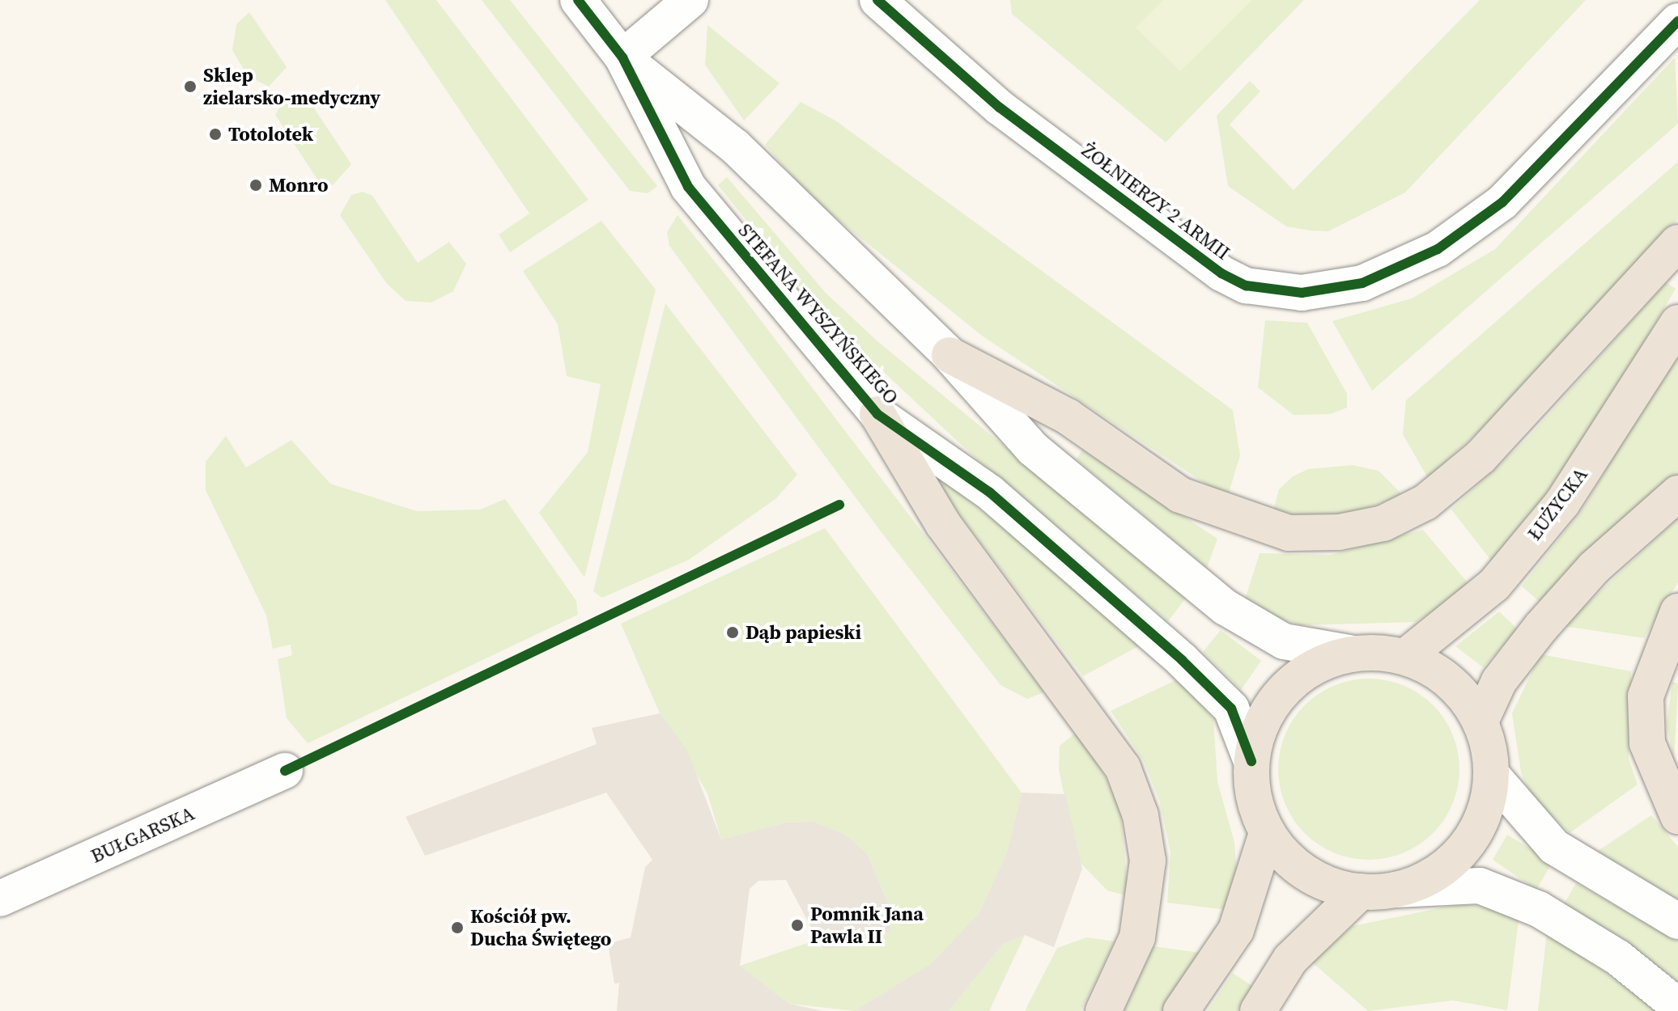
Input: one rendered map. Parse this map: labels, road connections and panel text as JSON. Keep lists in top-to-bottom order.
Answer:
{
  "streets": {
    "main road": ["ŁUŻYCKA"],
    "street": ["ŻOŁNIERZY 2 ARMII", "STEFANA WYSZYŃSKIEGO", "BUŁGARSKA"]
  },
  "places": [
    "Sklep zielarsko-medyczny",
    "Totolotek",
    "Monro",
    "Dąb papieski",
    "Pomnik Jana Pawla II",
    "Kościół pw. Ducha Świętego"
  ]
}
